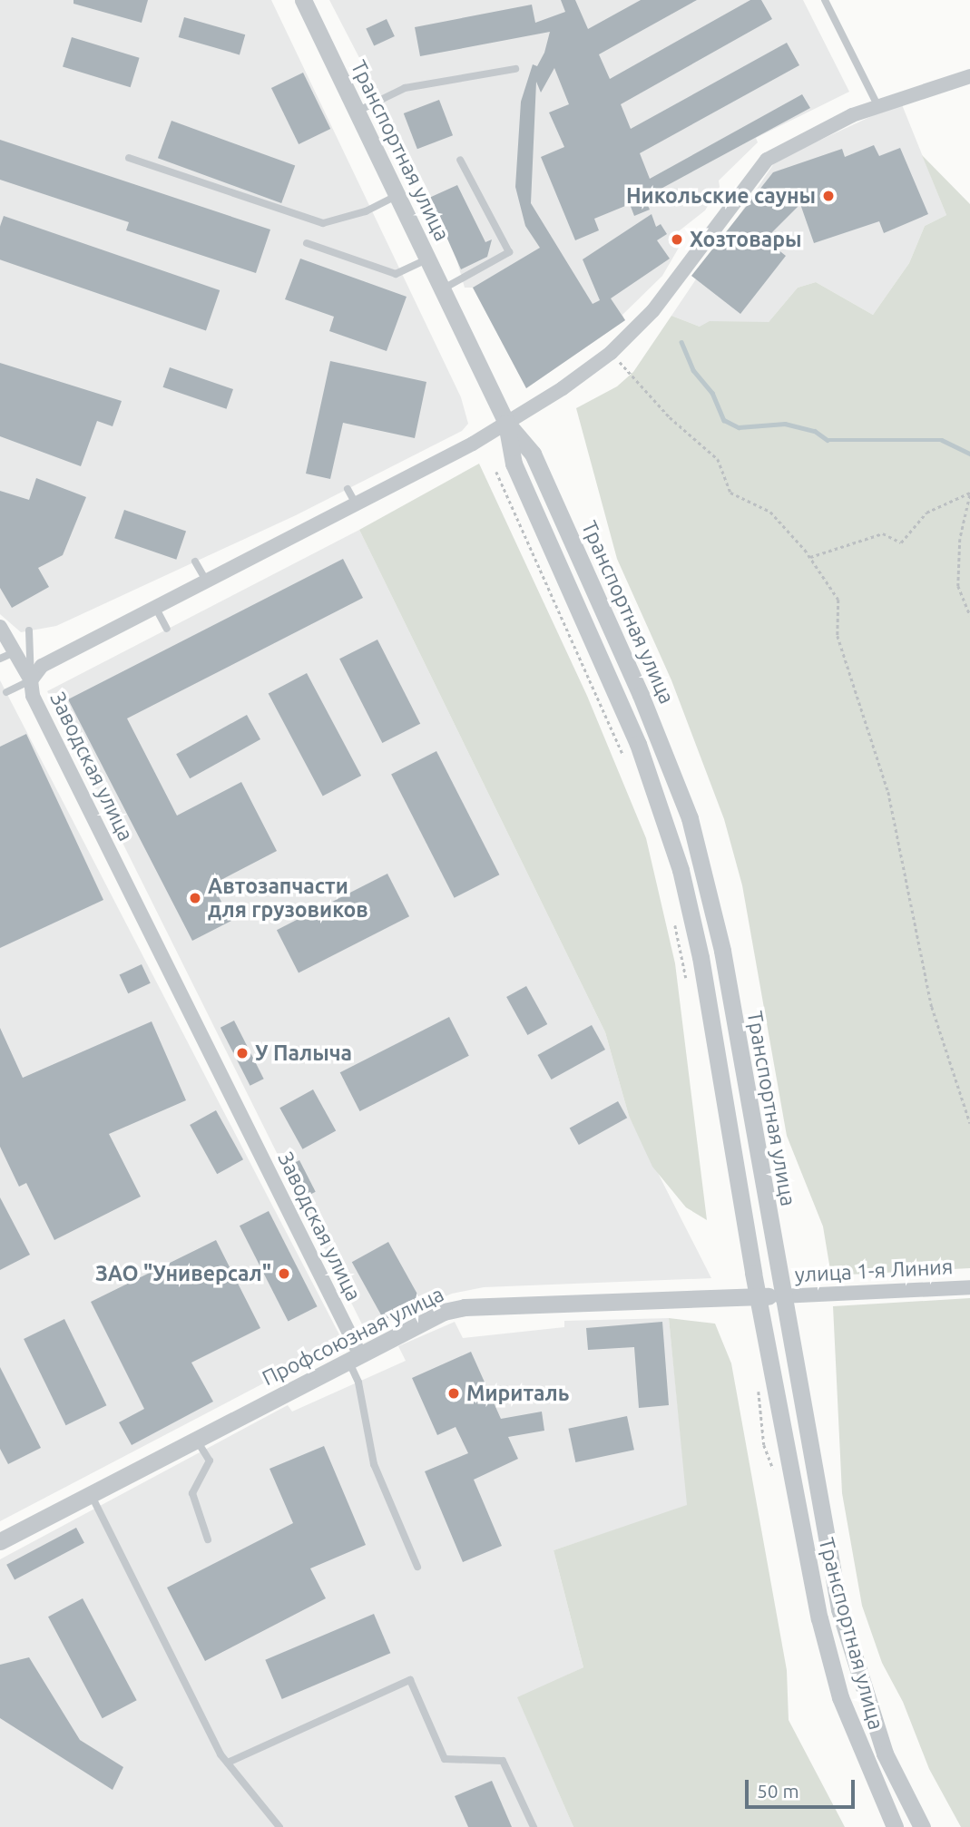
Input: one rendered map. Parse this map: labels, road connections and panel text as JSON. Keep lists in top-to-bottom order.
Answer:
{
  "streets": {
    "street": [
      "Транспортная улица",
      "Заводская улица",
      "улица 1-я Линия",
      "Профсоюзная улица"
    ]
  },
  "crossings": [
    ["Транспортная улица", "Заводская улица"],
    ["Транспортная улица", "улица 1-я Линия"],
    ["Транспортная улица", "Профсоюзная улица"],
    ["Заводская улица", "Профсоюзная улица"],
    ["улица 1-я Линия", "Профсоюзная улица"]
  ],
  "places": [
    "Никольские сауны",
    "Хозтовары",
    "Автозапчасти для грузовиков",
    "У Палыча",
    "ЗАО \"Универсал\"",
    "Мириталь"
  ],
  "scale_bar": "50 m"
}
